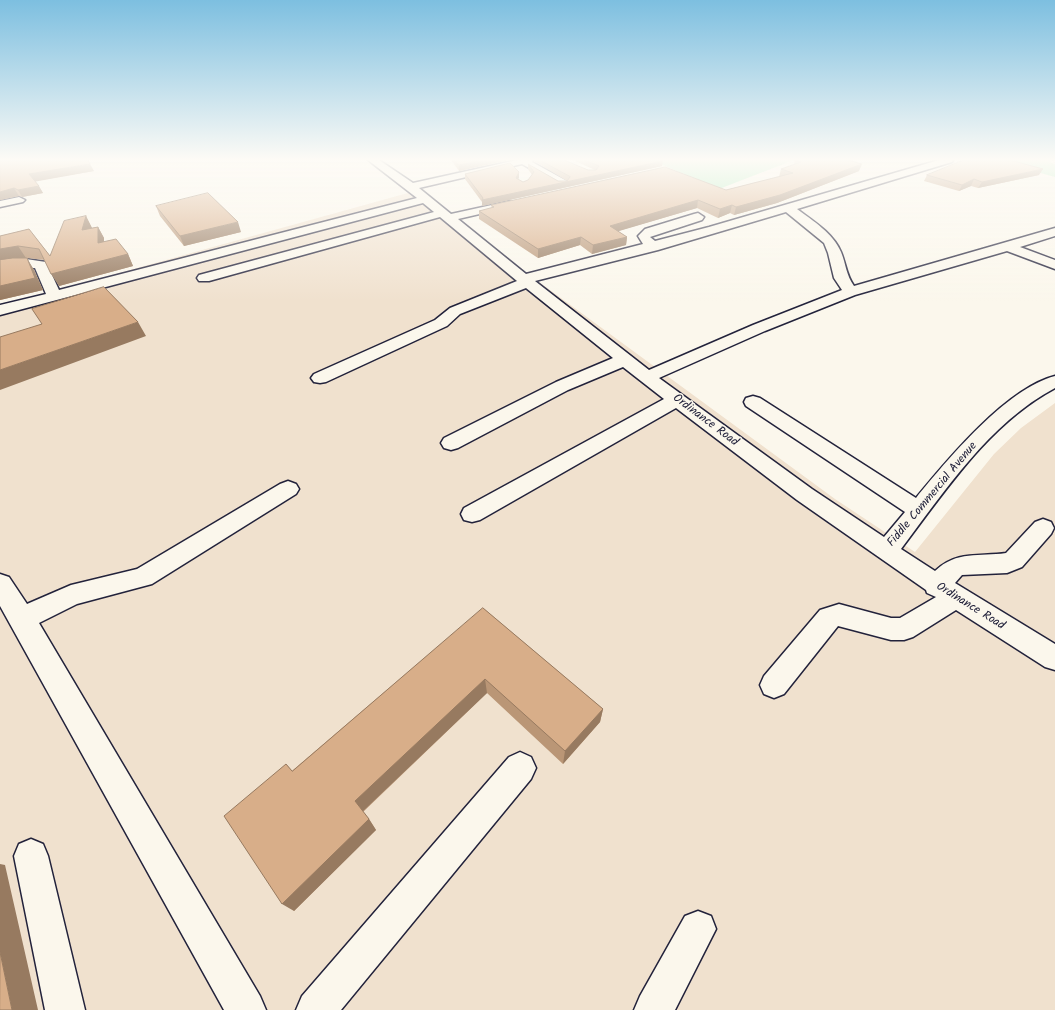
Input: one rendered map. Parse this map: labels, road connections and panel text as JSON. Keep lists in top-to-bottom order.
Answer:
{
  "streets": {
    "street": ["Ordinance Road", "Fiddle Commercial Avenue"]
  },
  "crossings": [
    ["Ordinance Road", "Fiddle Commercial Avenue"]
  ]
}
